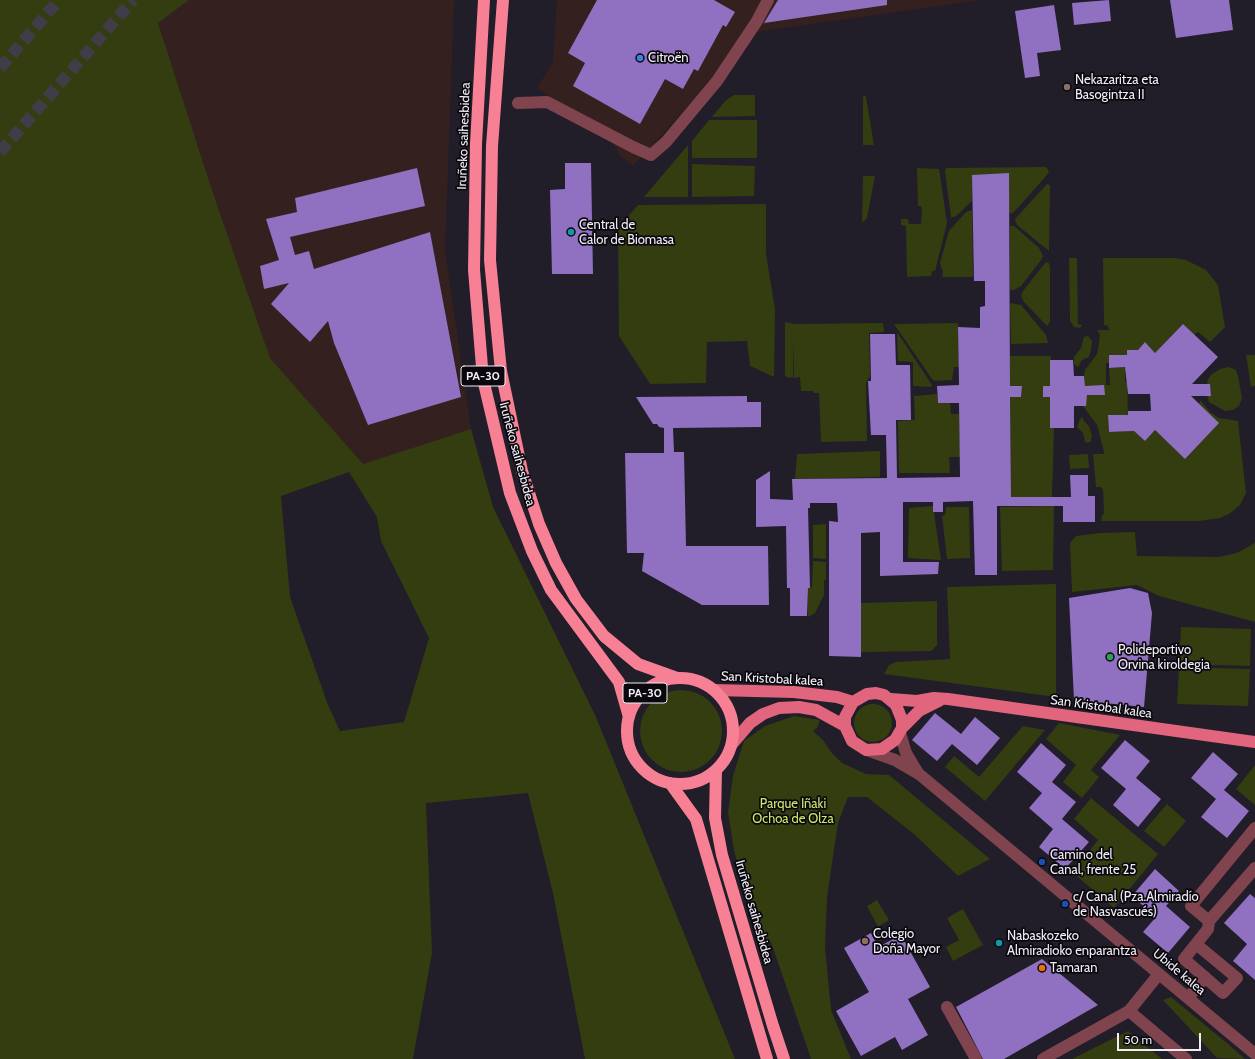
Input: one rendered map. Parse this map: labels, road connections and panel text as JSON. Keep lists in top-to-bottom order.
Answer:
{
  "streets": {
    "highway": ["Iruñeko saihesbidea", "PA-30"],
    "main road": ["San Kristobal kalea"],
    "street": ["Ubide kalea"]
  },
  "crossings": [
    ["Iruñeko saihesbidea", "PA-30"],
    ["Iruñeko saihesbidea", "San Kristobal kalea"],
    ["PA-30", "San Kristobal kalea"],
    ["San Kristobal kalea", "Ubide kalea"]
  ],
  "parks": ["Parque Iñaki Ochoa de Olza"],
  "places": [
    "Citroën",
    "Nekazaritza eta Basogintza II",
    "Central de Calor de Biomasa",
    "Polideportivo Orvina kiroldegia",
    "Camino del Canal, frente 25",
    "c/ Canal (Pza.Almiradío de Nasvascués)",
    "Colegio Doña Mayor",
    "Nabaskozeko Almiradioko enparantza",
    "Tamaran"
  ],
  "scale_bar": "50 m"
}
